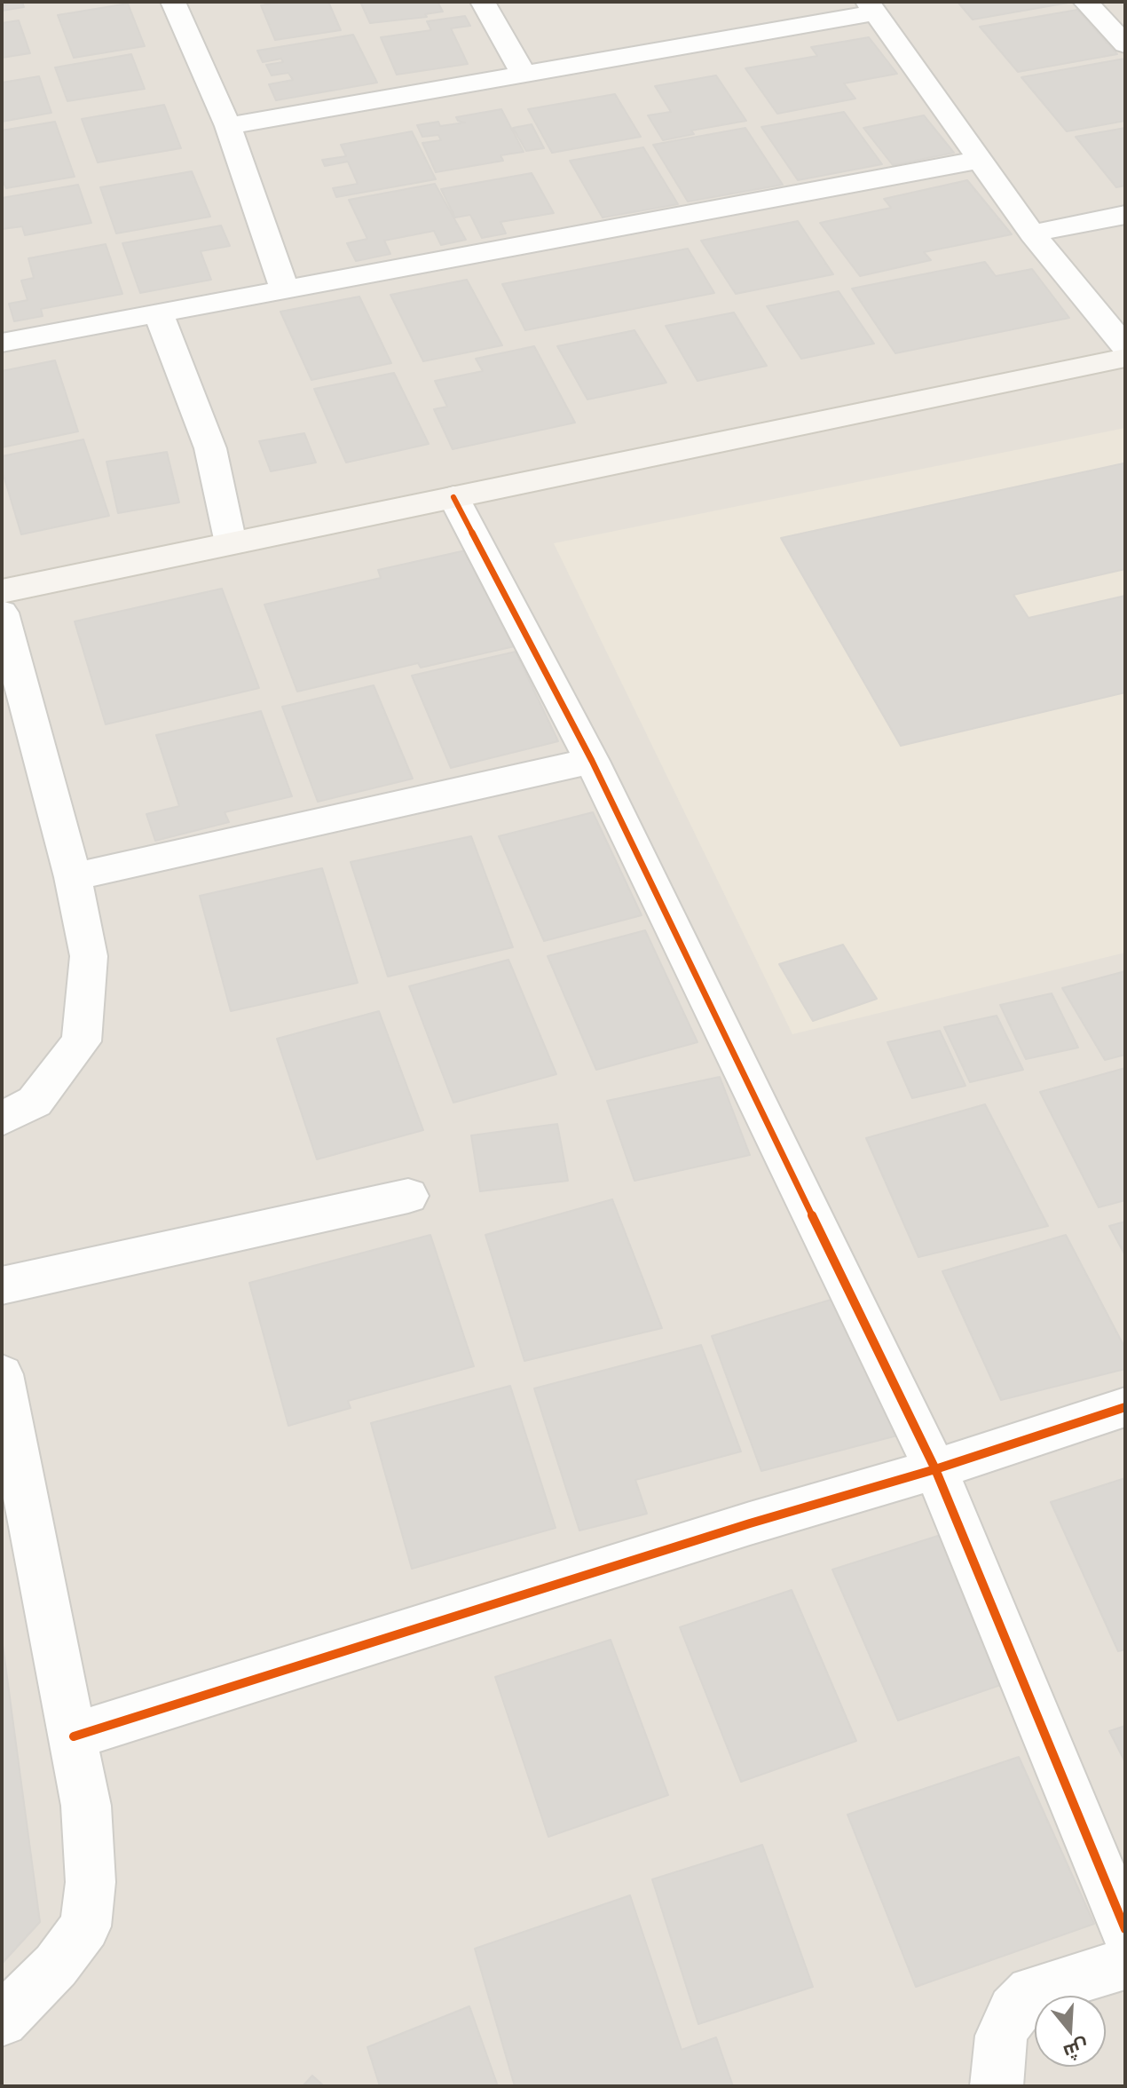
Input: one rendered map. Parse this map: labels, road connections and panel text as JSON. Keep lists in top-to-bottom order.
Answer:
{
  "north": "bottom"
}
